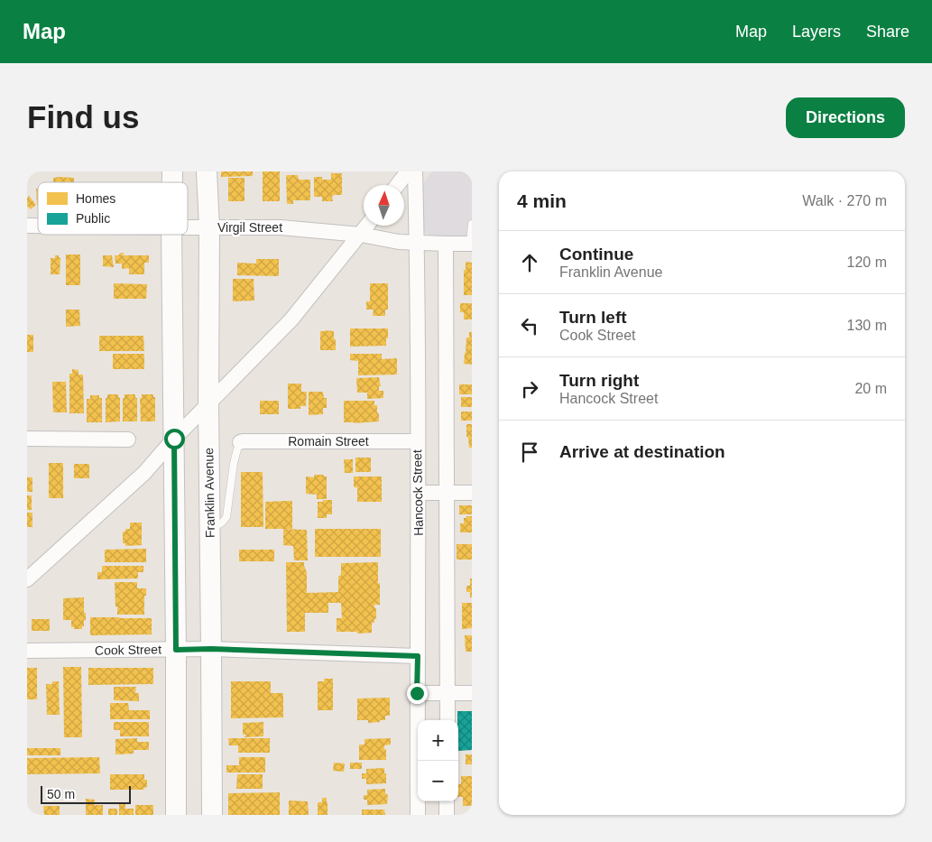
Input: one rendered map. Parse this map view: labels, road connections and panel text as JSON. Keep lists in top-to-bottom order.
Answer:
{
  "streets": {
    "main road": ["Franklin Avenue"],
    "street": [
      "Virgil Street",
      "Romain Street",
      "Hancock Street",
      "Cook Street"
    ]
  },
  "crossings": [
    ["Virgil Street", "Franklin Avenue"],
    ["Virgil Street", "Hancock Street"],
    ["Romain Street", "Hancock Street"],
    ["Franklin Avenue", "Cook Street"],
    ["Hancock Street", "Cook Street"]
  ],
  "legend": ["Homes", "Public"],
  "scale_bar": "50 m",
  "north": "top",
  "page": {
    "header": "Map",
    "nav": ["Map", "Layers", "Share"],
    "buttons": "Directions",
    "title": "Find us",
    "heading": ["4 min", "Walk · 270 m"],
    "list": [
      ["Continue", "Franklin Avenue", "120 m"],
      ["Turn left", "Cook Street", "130 m"],
      ["Turn right", "Hancock Street", "20 m"],
      "Arrive at destination"
    ],
    "map_buttons": ["+", "−"],
    "scale": "50 m"
  }
}
